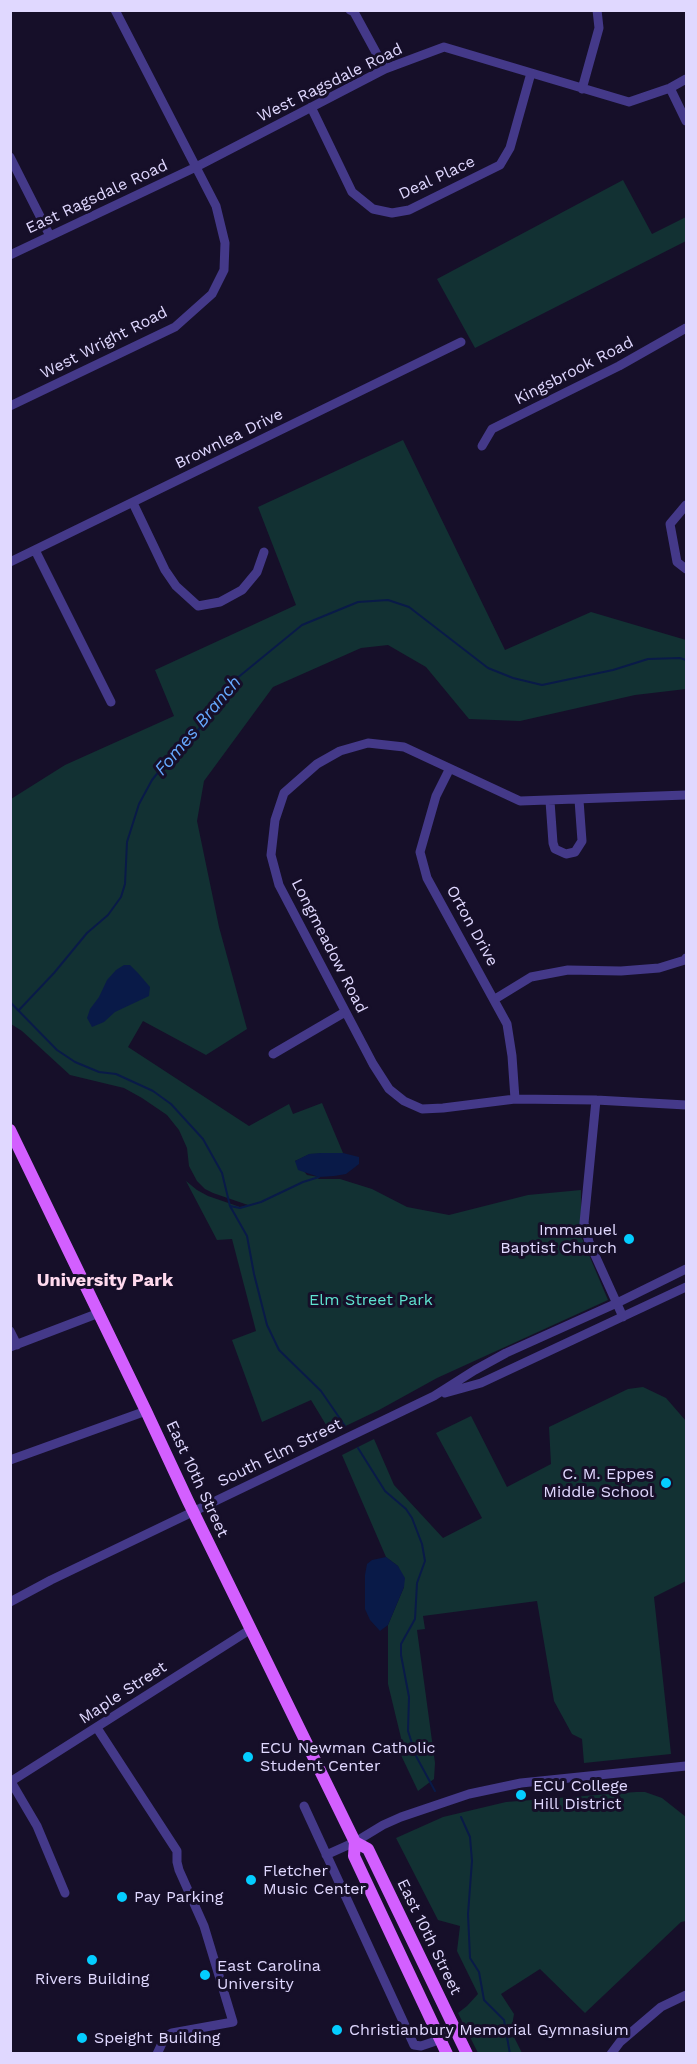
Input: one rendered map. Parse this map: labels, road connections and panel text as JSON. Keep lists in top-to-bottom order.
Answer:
{
  "streets": {
    "main road": ["East 10th Street"],
    "street": [
      "West Ragsdale Road",
      "Deal Place",
      "East Ragsdale Road",
      "West Wright Road",
      "Kingsbrook Road",
      "Brownlea Drive",
      "Orton Drive",
      "Longmeadow Road",
      "South Elm Street",
      "Maple Street"
    ]
  },
  "crossings": [
    ["West Ragsdale Road", "Deal Place"],
    ["West Ragsdale Road", "East Ragsdale Road"],
    ["West Ragsdale Road", "West Wright Road"],
    ["East Ragsdale Road", "West Wright Road"],
    ["Orton Drive", "Longmeadow Road"],
    ["South Elm Street", "East 10th Street"],
    ["East 10th Street", "Maple Street"]
  ],
  "districts": ["University Park"],
  "water": ["Fomes Branch"],
  "parks": ["Elm Street Park"],
  "places": [
    "Immanuel Baptist Church",
    "C. M. Eppes Middle School",
    "ECU Newman Catholic Student Center",
    "ECU College Hill District",
    "Fletcher Music Center",
    "Pay Parking",
    "Rivers Building",
    "East Carolina University",
    "Christianbury Memorial Gymnasium",
    "Speight Building"
  ]
}
